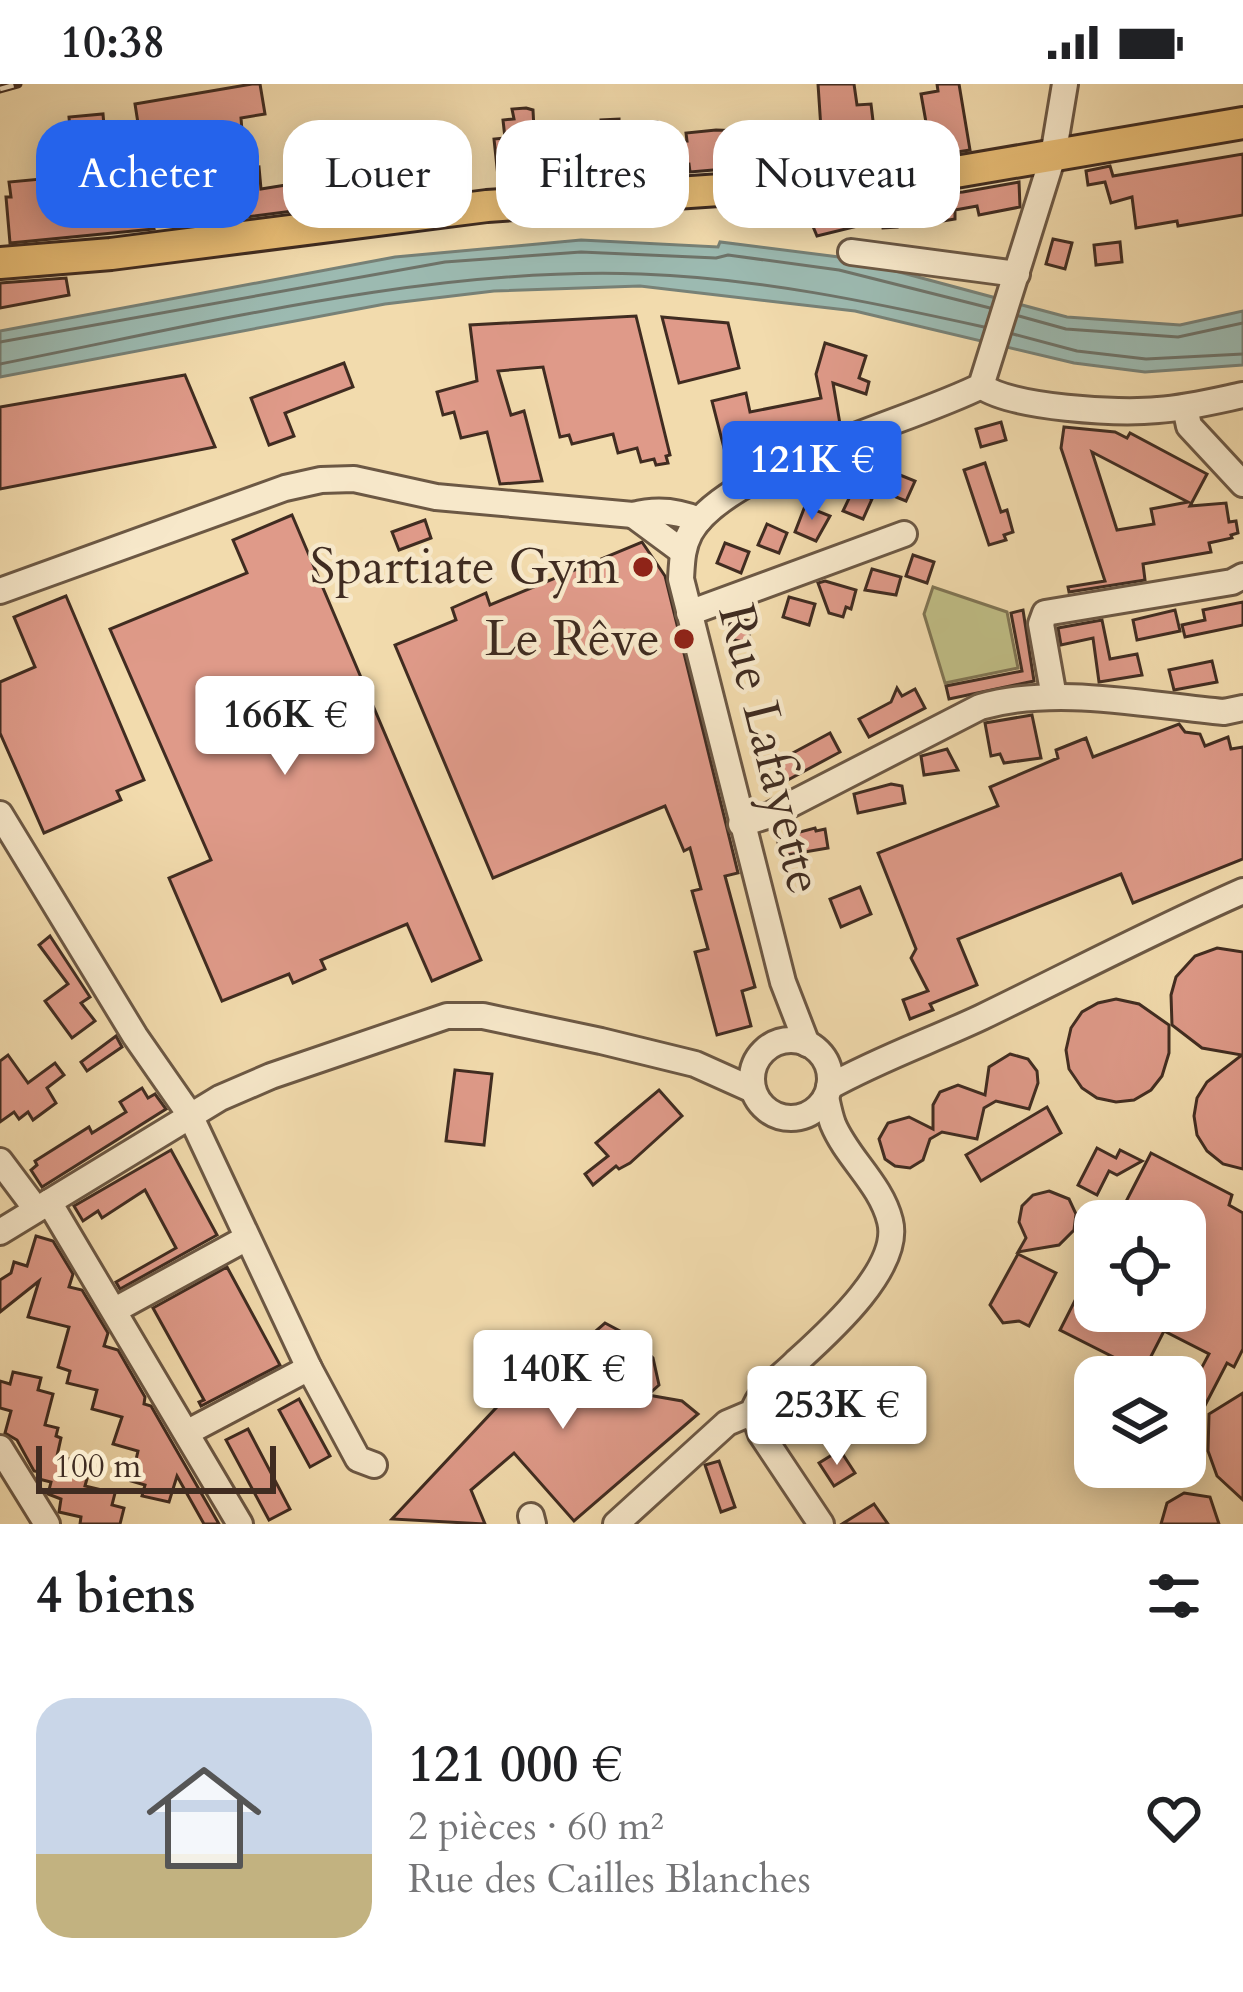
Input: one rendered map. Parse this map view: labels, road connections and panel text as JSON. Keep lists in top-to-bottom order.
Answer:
{
  "streets": {
    "street": ["Rue Lafayette"]
  },
  "places": ["Spartiate Gym", "Le Rêve"],
  "scale_bar": "100 m",
  "page": {
    "status": "10:38",
    "chip": [
      "Acheter",
      "Louer",
      "Filtres",
      "Nouveau"
    ],
    "price": [
      "121K €",
      "166K €",
      "140K €",
      "253K €"
    ],
    "scale": "100 m",
    "heading": "4 biens",
    "list": [
      {
        "name": "121 000 €",
        "note": "2 pièces · 60 m² · Rue des Cailles Blanches"
      }
    ]
  }
}
